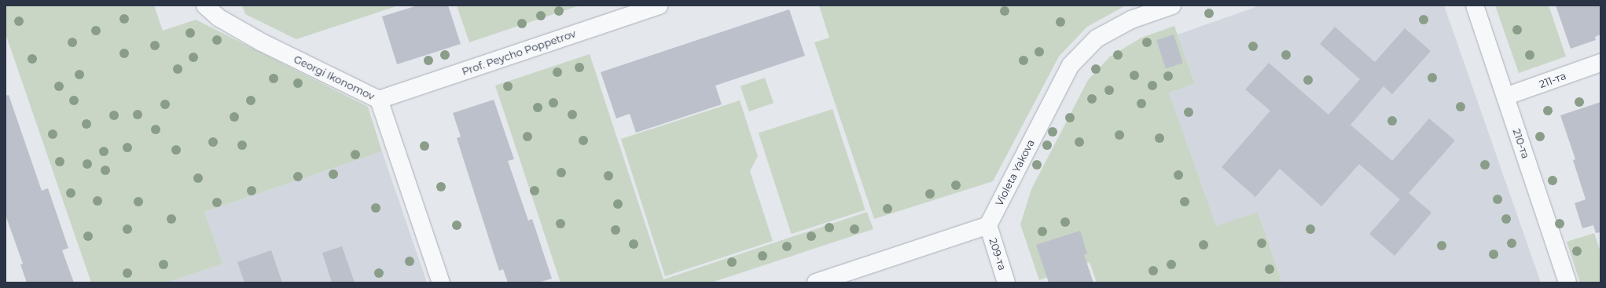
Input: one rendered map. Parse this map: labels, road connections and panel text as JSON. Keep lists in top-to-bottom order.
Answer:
{
  "streets": {
    "street": [
      "Prof. Peycho Poppetrov",
      "Georgi Ikonomov",
      "211-та",
      "210-та",
      "Violeta Yakova",
      "209-та"
    ]
  },
  "crossings": [
    ["Prof. Peycho Poppetrov", "Georgi Ikonomov"],
    ["211-та", "210-та"],
    ["Violeta Yakova", "209-та"]
  ]
}
